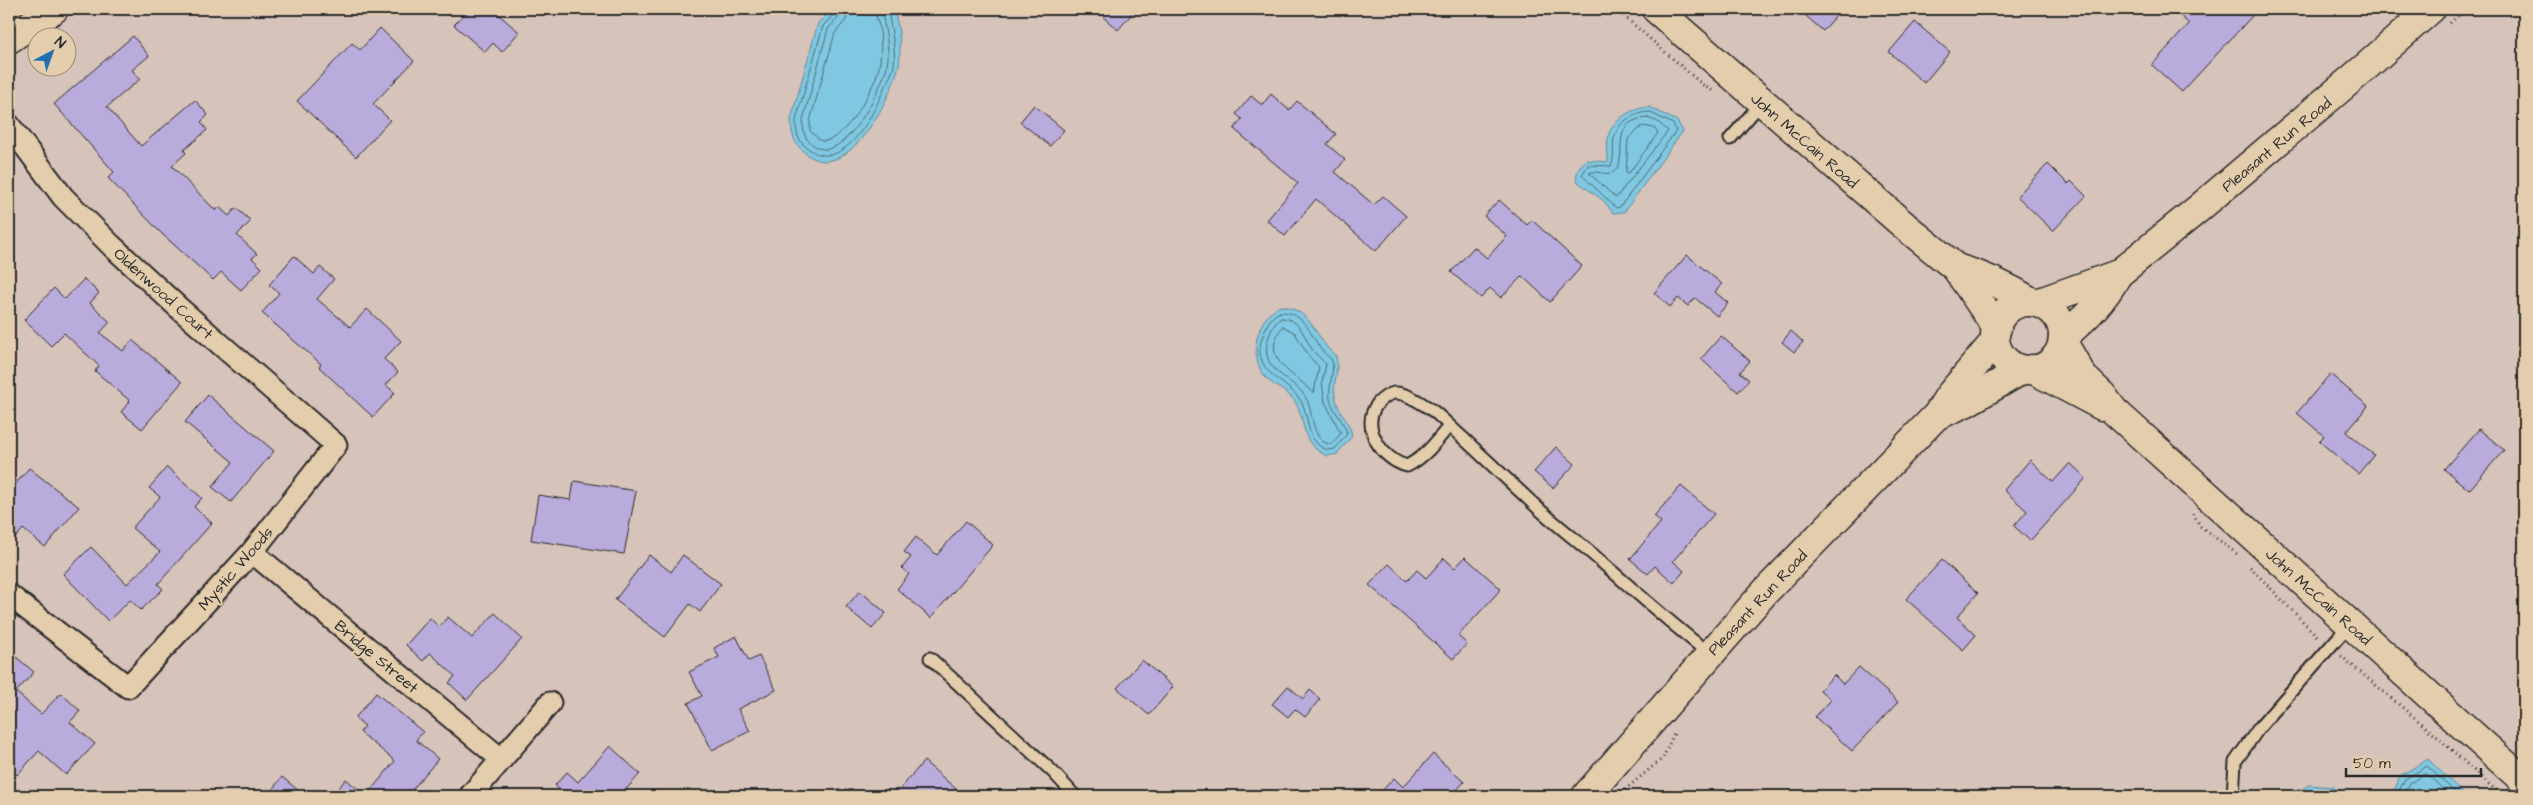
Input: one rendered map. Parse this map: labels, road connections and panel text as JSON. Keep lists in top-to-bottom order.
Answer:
{
  "streets": {
    "main road": ["John McCain Road", "Pleasant Run Road"],
    "street": ["Oldenwood Court", "Mystic Woods", "Bridge Street"]
  },
  "crossings": [
    ["John McCain Road", "Pleasant Run Road"],
    ["Oldenwood Court", "Mystic Woods"],
    ["Mystic Woods", "Bridge Street"]
  ],
  "scale_bar": "50 m",
  "north": "top right"
}
